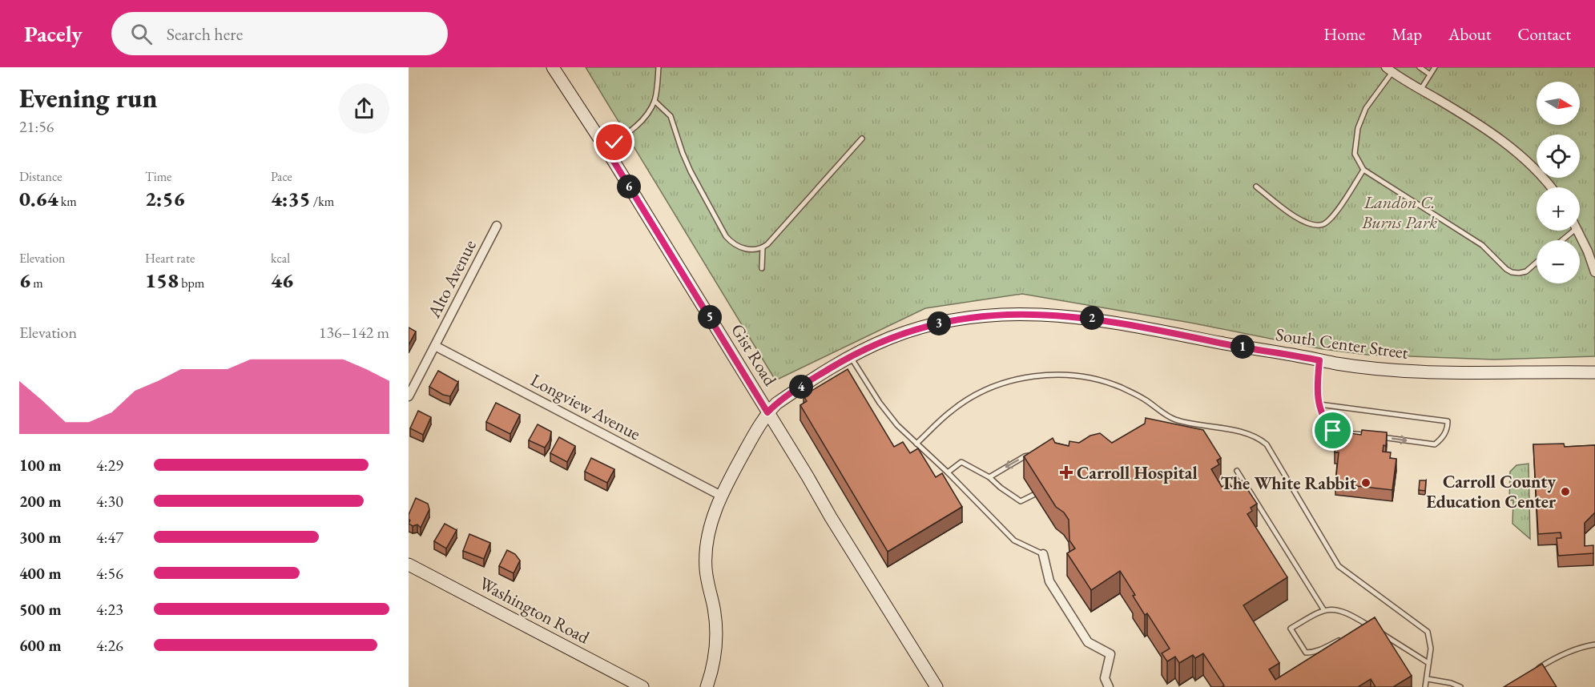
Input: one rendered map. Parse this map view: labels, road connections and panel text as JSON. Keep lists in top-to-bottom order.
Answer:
{
  "streets": {
    "street": [
      "Alto Avenue",
      "South Center Street",
      "Gist Road",
      "Longview Avenue",
      "Washington Road"
    ]
  },
  "crossings": [
    ["Alto Avenue", "Longview Avenue"],
    ["South Center Street", "Gist Road"],
    ["South Center Street", "Longview Avenue"]
  ],
  "parks": ["Landon C. Burns Park"],
  "places": {
    "health": ["Carroll Hospital"],
    "other": ["The White Rabbit", "Carroll County Education Center"]
  },
  "north": "right",
  "page": {
    "header": "Pacely",
    "search": "Search here",
    "nav": [
      "Home",
      "Map",
      "About",
      "Contact"
    ],
    "heading": ["Evening run", "21:56"],
    "map_buttons": ["+", "−"],
    "stats": [
      ["Distance", "0.64 km"],
      ["Time", "2:56"],
      ["Pace", "4:35 /km"],
      ["Elevation", "6 m"],
      ["Heart rate", "158 bpm"],
      ["kcal", "46"]
    ],
    "pins": [
      "6",
      "5",
      "2",
      "3",
      "1",
      "4"
    ],
    "chart": ["Elevation", "136–142 m"],
    "list": [
      {
        "name": "100 m",
        "note": "4:29"
      },
      {
        "name": "200 m",
        "note": "4:30"
      },
      {
        "name": "300 m",
        "note": "4:47"
      },
      {
        "name": "400 m",
        "note": "4:56"
      },
      {
        "name": "500 m",
        "note": "4:23"
      },
      {
        "name": "600 m",
        "note": "4:26"
      }
    ]
  }
}
